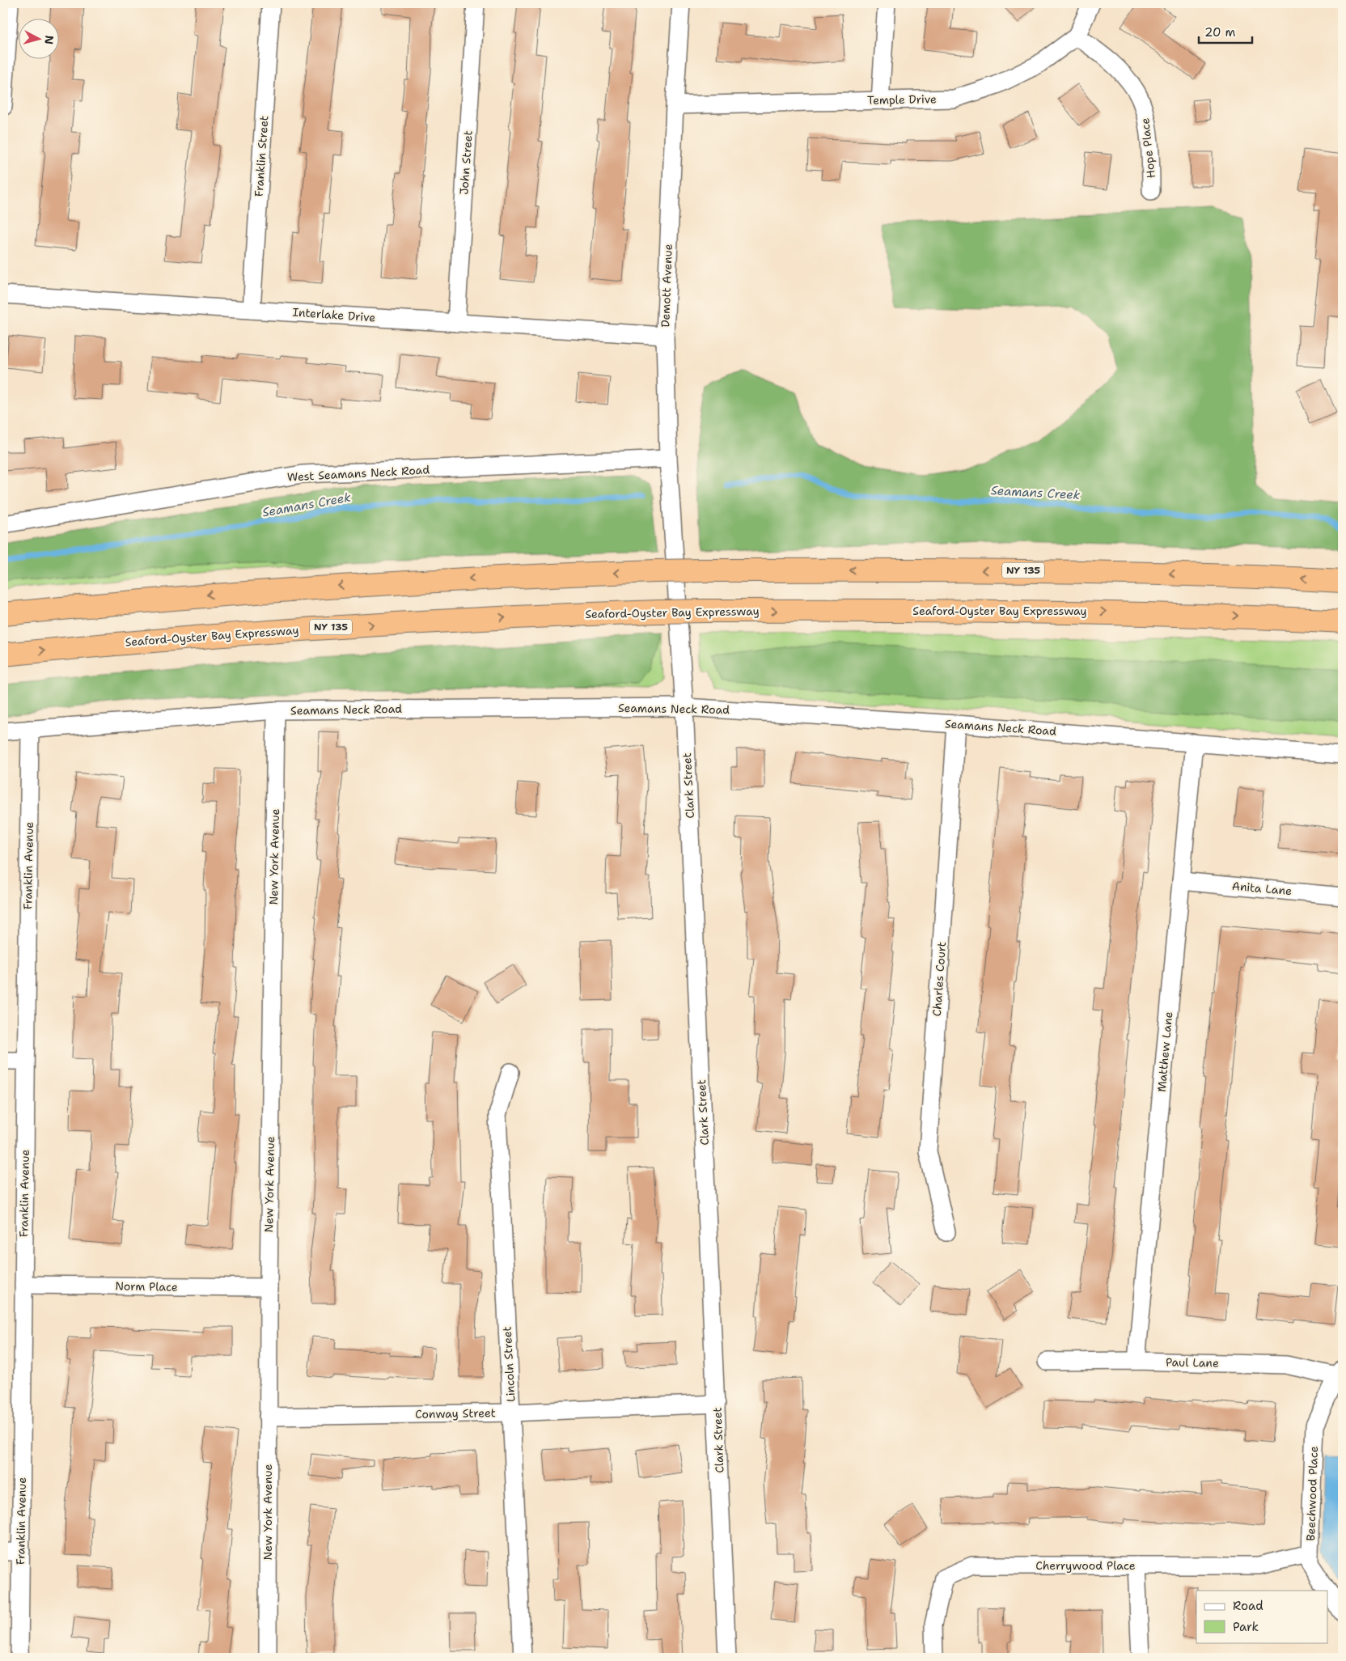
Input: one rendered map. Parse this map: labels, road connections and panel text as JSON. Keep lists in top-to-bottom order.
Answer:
{
  "streets": {
    "highway": ["NY 135", "Seaford-Oyster Bay Expressway"],
    "street": [
      "Temple Drive",
      "Hope Place",
      "Franklin Street",
      "John Street",
      "Demott Avenue",
      "Interlake Drive",
      "West Seamans Neck Road",
      "Seamans Neck Road",
      "Clark Street",
      "New York Avenue",
      "Franklin Avenue",
      "Anita Lane",
      "Charles Court",
      "Matthew Lane",
      "Norm Place",
      "Paul Lane",
      "Lincoln Street",
      "Conway Street",
      "Beechwood Place",
      "Cherrywood Place"
    ]
  },
  "crossings": [
    ["Temple Drive", "Hope Place"],
    ["Temple Drive", "Demott Avenue"],
    ["Franklin Street", "Interlake Drive"],
    ["John Street", "Interlake Drive"],
    ["Demott Avenue", "Interlake Drive"],
    ["Demott Avenue", "West Seamans Neck Road"],
    ["Demott Avenue", "NY 135"],
    ["Demott Avenue", "Clark Street"],
    ["NY 135", "Clark Street"],
    ["Seamans Neck Road", "Clark Street"],
    ["Seamans Neck Road", "New York Avenue"],
    ["Seamans Neck Road", "Franklin Avenue"],
    ["Seamans Neck Road", "Charles Court"],
    ["Seamans Neck Road", "Matthew Lane"],
    ["Clark Street", "Conway Street"],
    ["New York Avenue", "Norm Place"],
    ["New York Avenue", "Conway Street"],
    ["Franklin Avenue", "Norm Place"],
    ["Anita Lane", "Matthew Lane"],
    ["Matthew Lane", "Paul Lane"],
    ["Paul Lane", "Beechwood Place"],
    ["Lincoln Street", "Conway Street"],
    ["Beechwood Place", "Cherrywood Place"]
  ],
  "water": ["Seamans Creek"],
  "legend": ["Road", "Park"],
  "scale_bar": "20 m",
  "north": "right"
}
